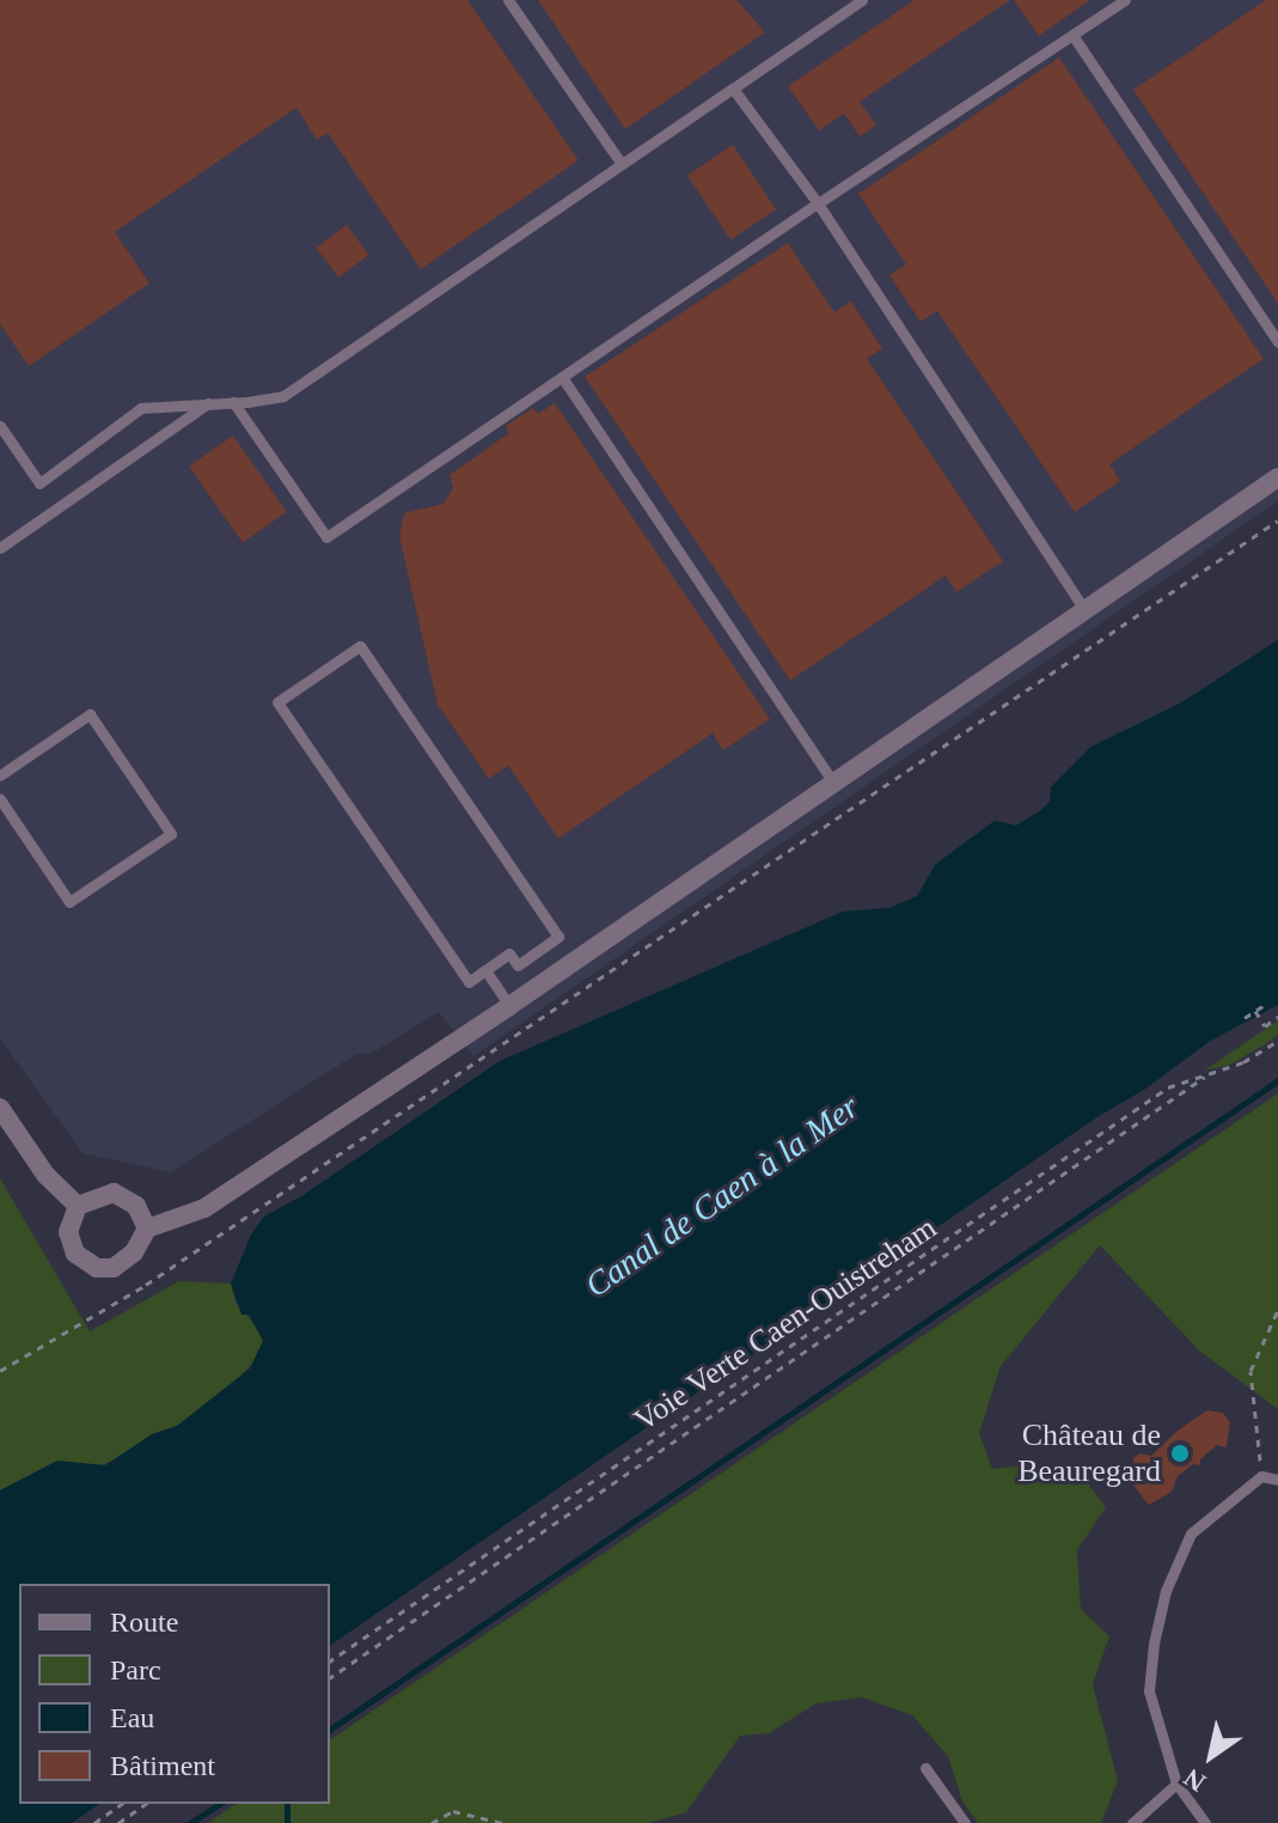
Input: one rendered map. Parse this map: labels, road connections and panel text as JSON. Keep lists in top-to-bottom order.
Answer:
{
  "streets": {
    "path": ["Voie Verte Caen-Ouistreham"]
  },
  "water": ["Canal de Caen à la Mer"],
  "places": ["Château de Beauregard"],
  "legend": [
    "Route",
    "Parc",
    "Eau",
    "Bâtiment"
  ],
  "north": "bottom left"
}
